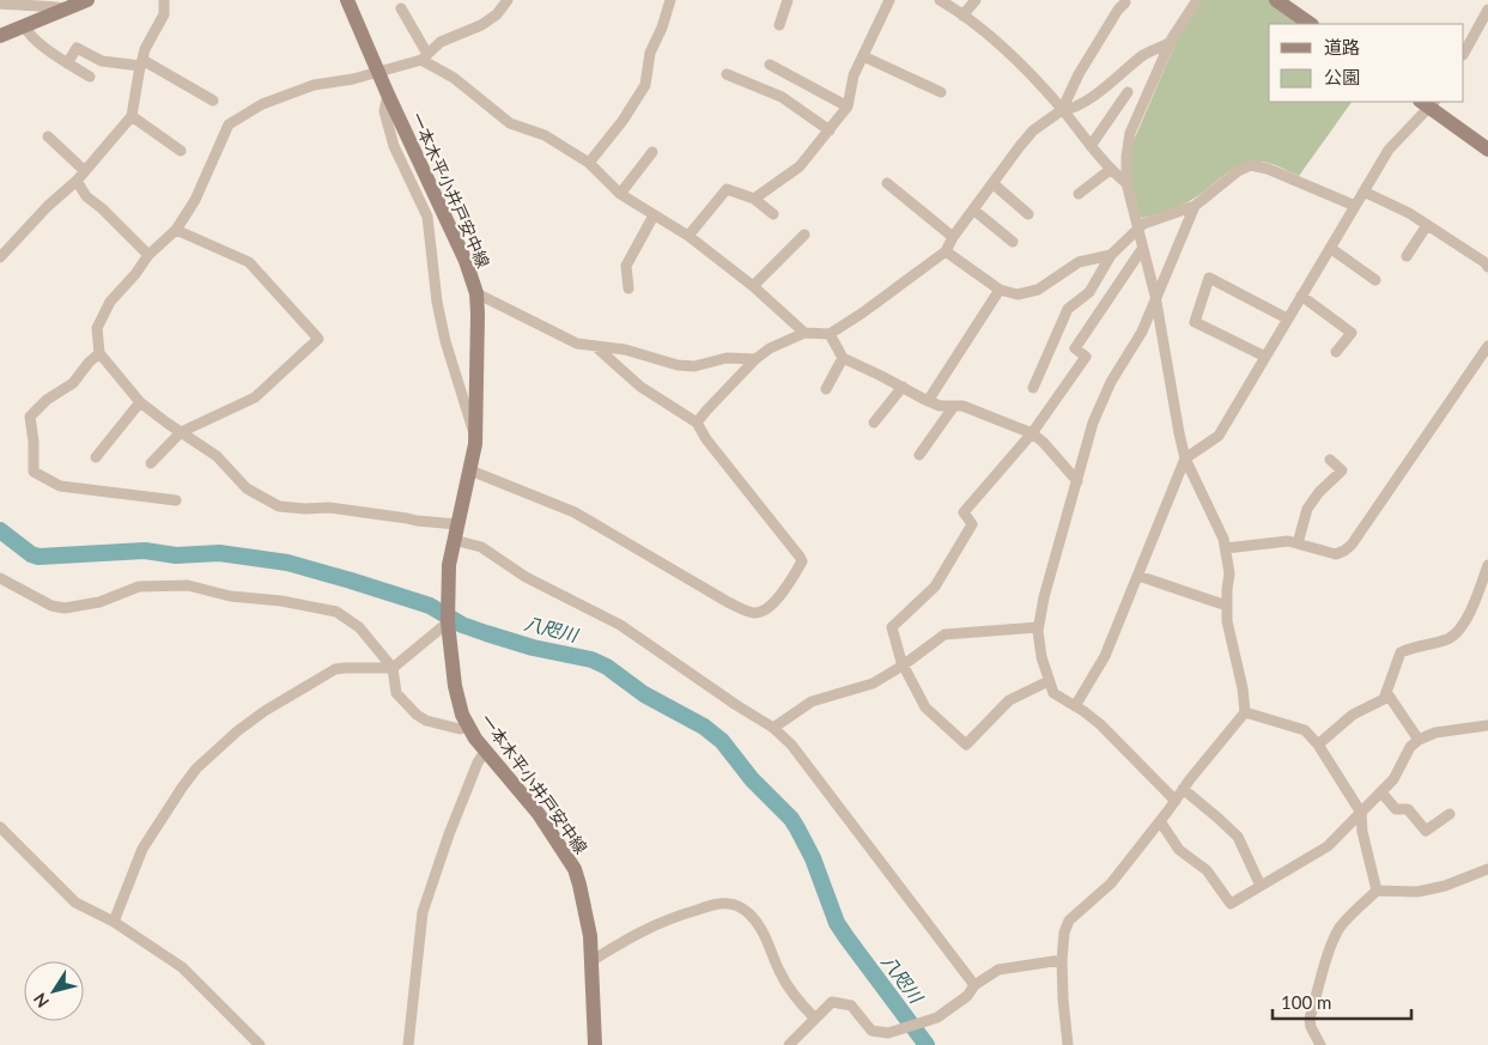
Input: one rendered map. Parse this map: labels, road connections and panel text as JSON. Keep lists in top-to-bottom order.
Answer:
{
  "streets": {
    "main road": ["一本木平小井戸安中線"]
  },
  "water": ["八咫川"],
  "legend": ["道路", "公園"],
  "scale_bar": "100 m",
  "north": "bottom left"
}
